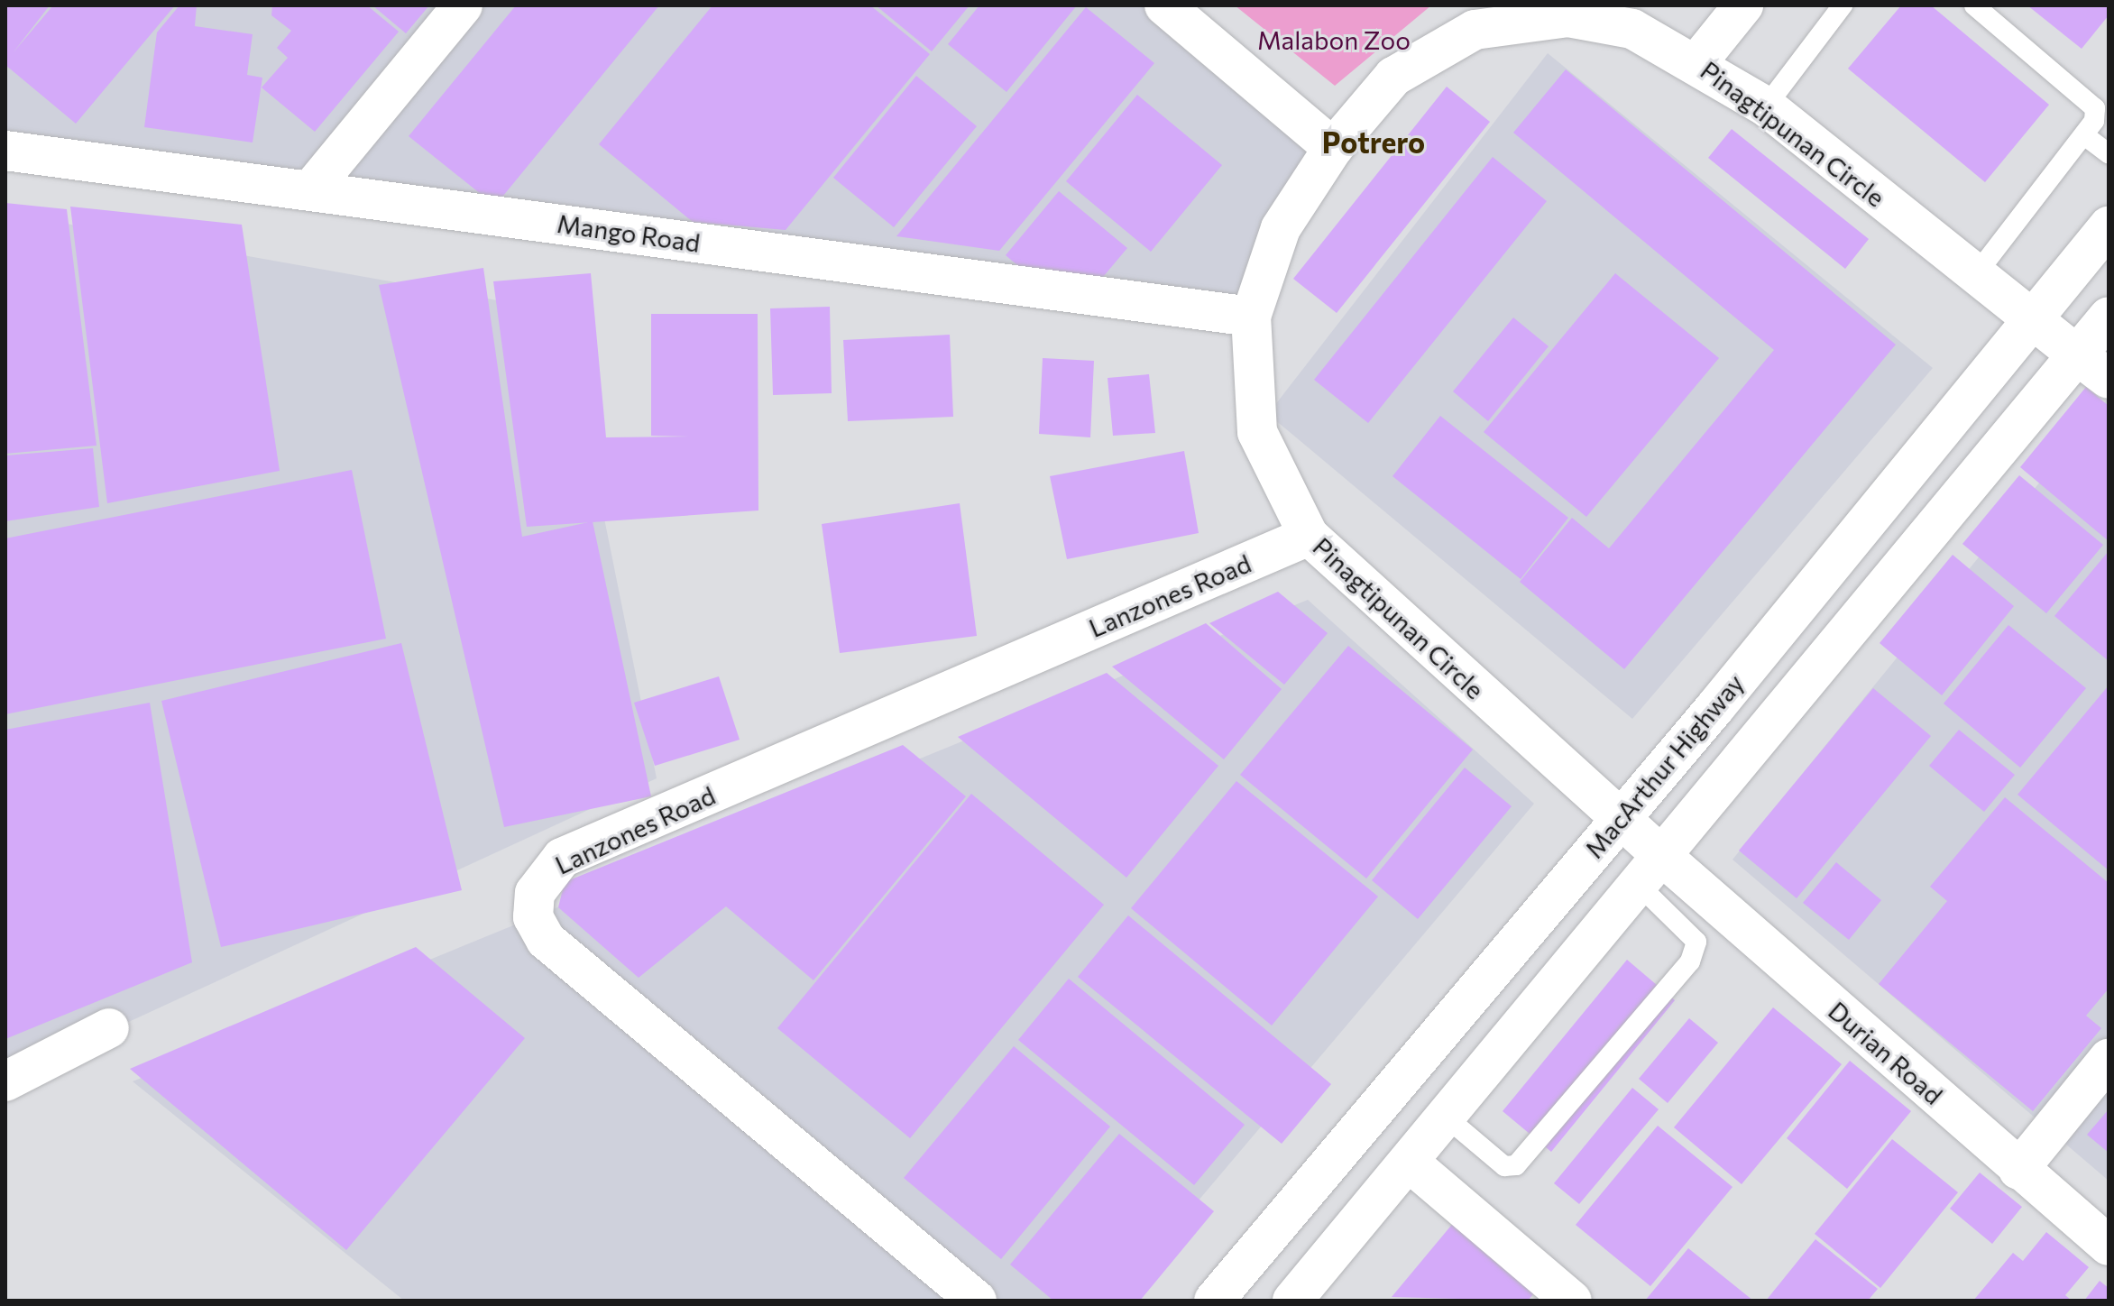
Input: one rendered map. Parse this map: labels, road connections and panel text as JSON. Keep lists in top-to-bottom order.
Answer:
{
  "streets": {
    "main road": [
      "Pinagtipunan Circle",
      "Mango Road",
      "Lanzones Road",
      "MacArthur Highway",
      "Durian Road"
    ]
  },
  "crossings": [
    ["Pinagtipunan Circle", "Mango Road"],
    ["Pinagtipunan Circle", "Lanzones Road"],
    ["Pinagtipunan Circle", "MacArthur Highway"],
    ["Pinagtipunan Circle", "Durian Road"]
  ],
  "districts": ["Potrero"],
  "parks": ["Malabon Zoo"]
}
